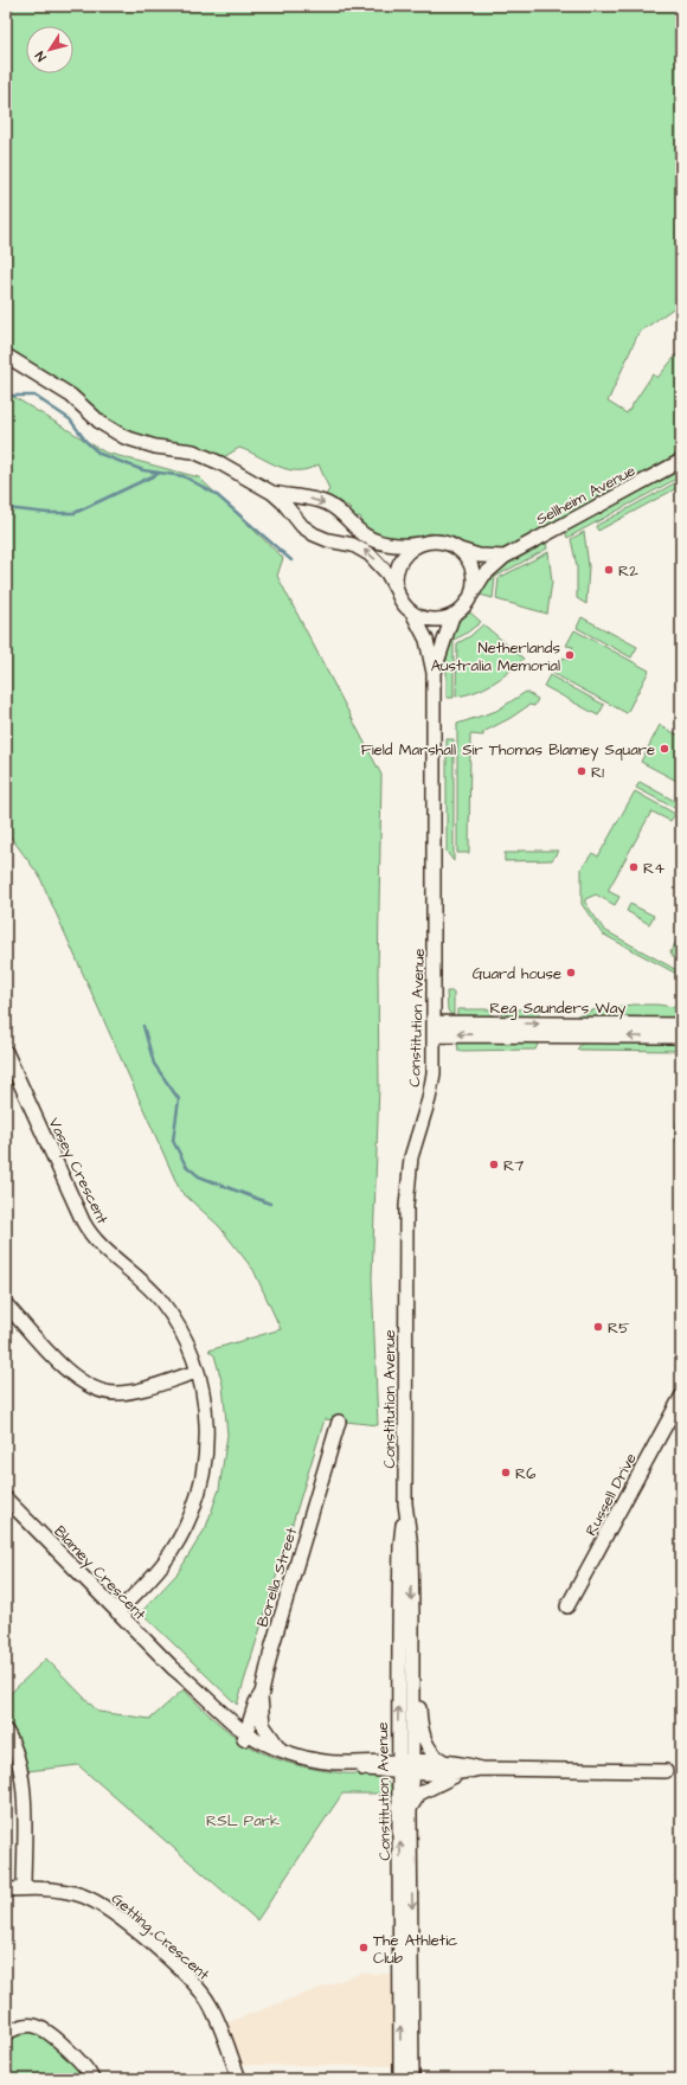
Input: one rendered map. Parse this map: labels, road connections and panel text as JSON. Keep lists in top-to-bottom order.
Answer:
{
  "streets": {
    "street": [
      "Sellheim Avenue",
      "Reg Saunders Way",
      "Constitution Avenue",
      "Vasey Crescent",
      "Russell Drive",
      "Blamey Crescent",
      "Borella Street",
      "Getting Crescent"
    ]
  },
  "crossings": [
    ["Sellheim Avenue", "Constitution Avenue"],
    ["Reg Saunders Way", "Constitution Avenue"],
    ["Constitution Avenue", "Blamey Crescent"],
    ["Vasey Crescent", "Blamey Crescent"],
    ["Blamey Crescent", "Borella Street"]
  ],
  "parks": ["RSL Park"],
  "places": [
    "R2",
    "Netherlands Australia Memorial",
    "Field Marshall Sir Thomas Blamey Square",
    "R1",
    "R4",
    "Guard house",
    "R7",
    "R5",
    "R6",
    "The Athletic Club"
  ],
  "north": "bottom left"
}
